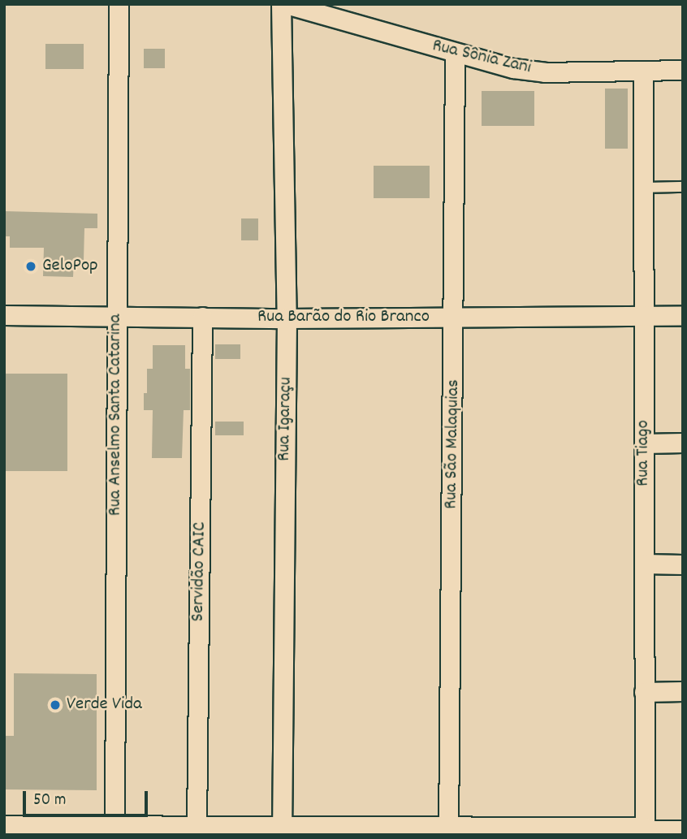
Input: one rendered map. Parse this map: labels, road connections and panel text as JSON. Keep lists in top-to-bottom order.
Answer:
{
  "streets": {
    "street": [
      "Rua Sônia Zani",
      "Rua Barão do Rio Branco",
      "Rua Anselmo Santa Catarina",
      "Rua Igaraçu",
      "Rua São Malaquias",
      "Rua Tiago",
      "Servidão CAIC"
    ]
  },
  "crossings": [
    ["Rua Sônia Zani", "Rua São Malaquias"],
    ["Rua Sônia Zani", "Rua Tiago"],
    ["Rua Barão do Rio Branco", "Rua Anselmo Santa Catarina"],
    ["Rua Barão do Rio Branco", "Rua Igaraçu"],
    ["Rua Barão do Rio Branco", "Rua São Malaquias"],
    ["Rua Barão do Rio Branco", "Rua Tiago"],
    ["Rua Barão do Rio Branco", "Servidão CAIC"]
  ],
  "places": ["GeloPop", "Verde Vida"],
  "scale_bar": "50 m"
}
